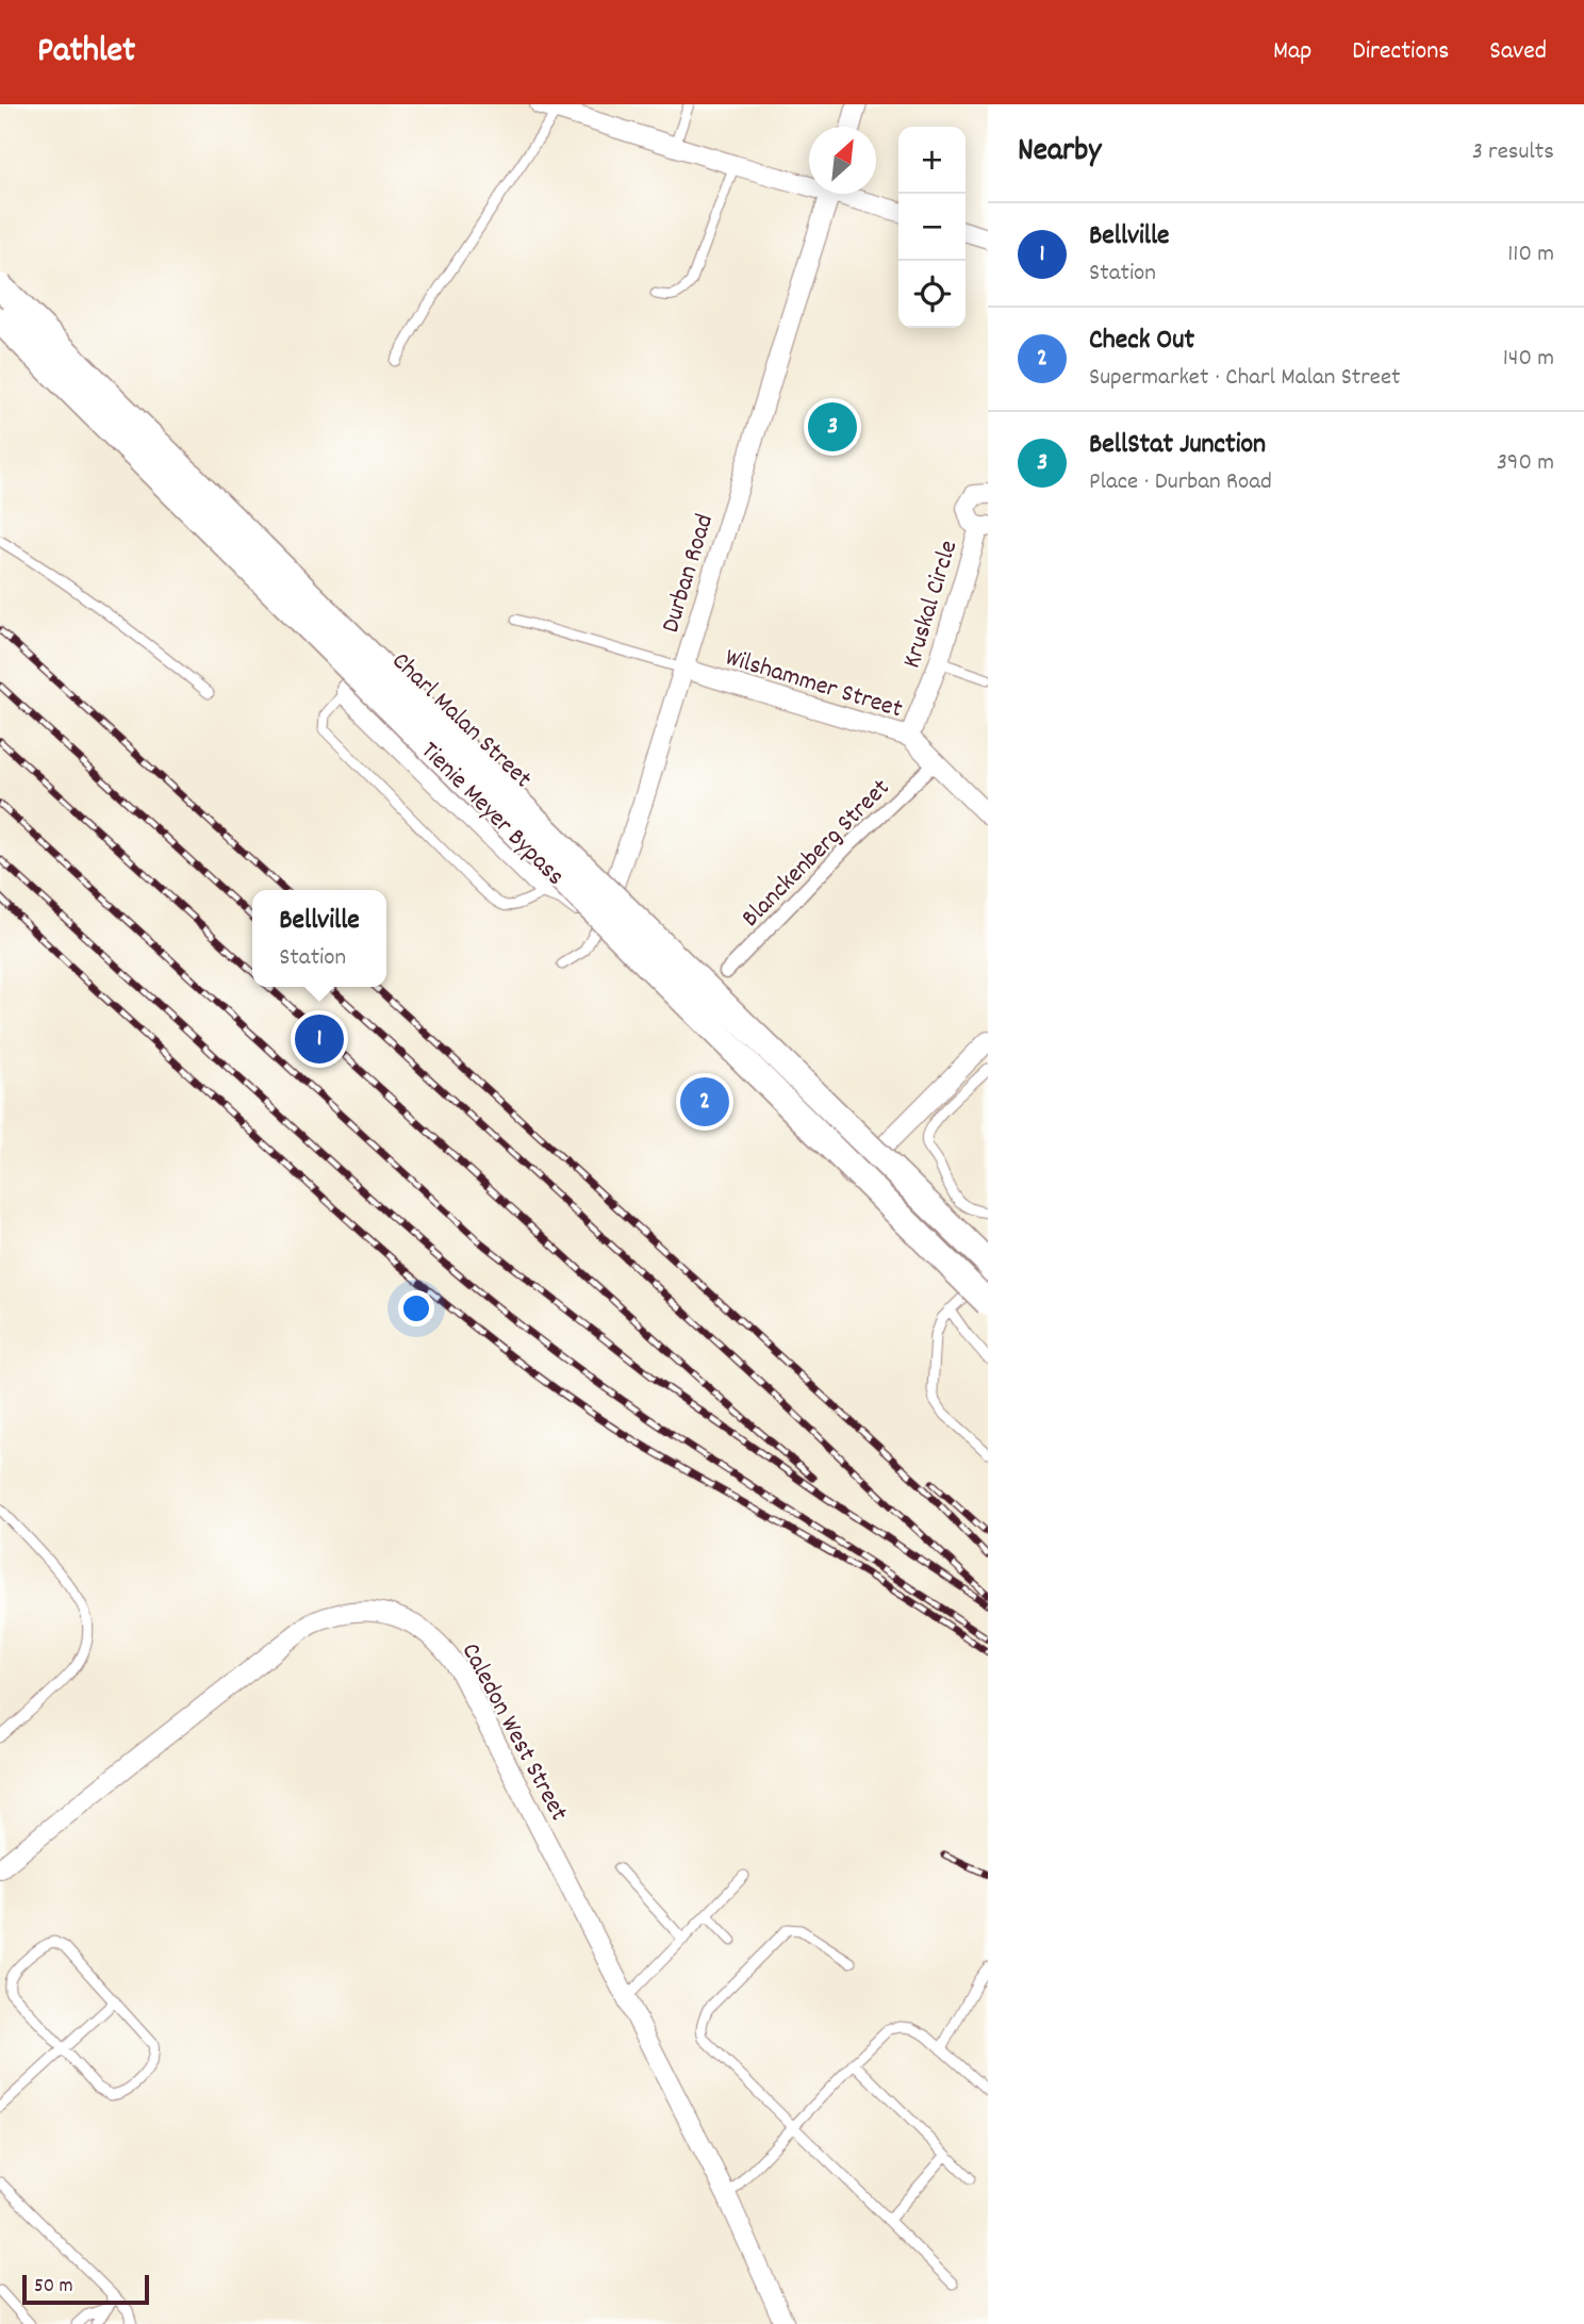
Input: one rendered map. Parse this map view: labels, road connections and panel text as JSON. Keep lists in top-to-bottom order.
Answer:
{
  "streets": {
    "main road": ["Tienie Meyer Bypass"],
    "street": [
      "Durban Road",
      "Kruskal Circle",
      "Wilshammer Street",
      "Charl Malan Street",
      "Blanckenberg Street",
      "Caledon West Street"
    ]
  },
  "crossings": [
    ["Durban Road", "Wilshammer Street"],
    ["Durban Road", "Charl Malan Street"],
    ["Kruskal Circle", "Wilshammer Street"],
    ["Wilshammer Street", "Blanckenberg Street"]
  ],
  "scale_bar": "50 m",
  "north": "top right",
  "page": {
    "header": "Pathlet",
    "nav": ["Map", "Directions", "Saved"],
    "heading": ["Nearby", "3 results"],
    "map_buttons": ["+", "−"],
    "list": [
      {
        "mark": "1",
        "name": "Bellville",
        "note": "Station",
        "value": "110 m"
      },
      {
        "mark": "2",
        "name": "Check Out",
        "note": "Supermarket · Charl Malan Street",
        "value": "140 m"
      },
      {
        "mark": "3",
        "name": "BellStat Junction",
        "note": "Place · Durban Road",
        "value": "390 m"
      }
    ],
    "pins": ["3", "1", "2"],
    "popup": ["Bellville", "Station"],
    "scale": "50 m"
  }
}
